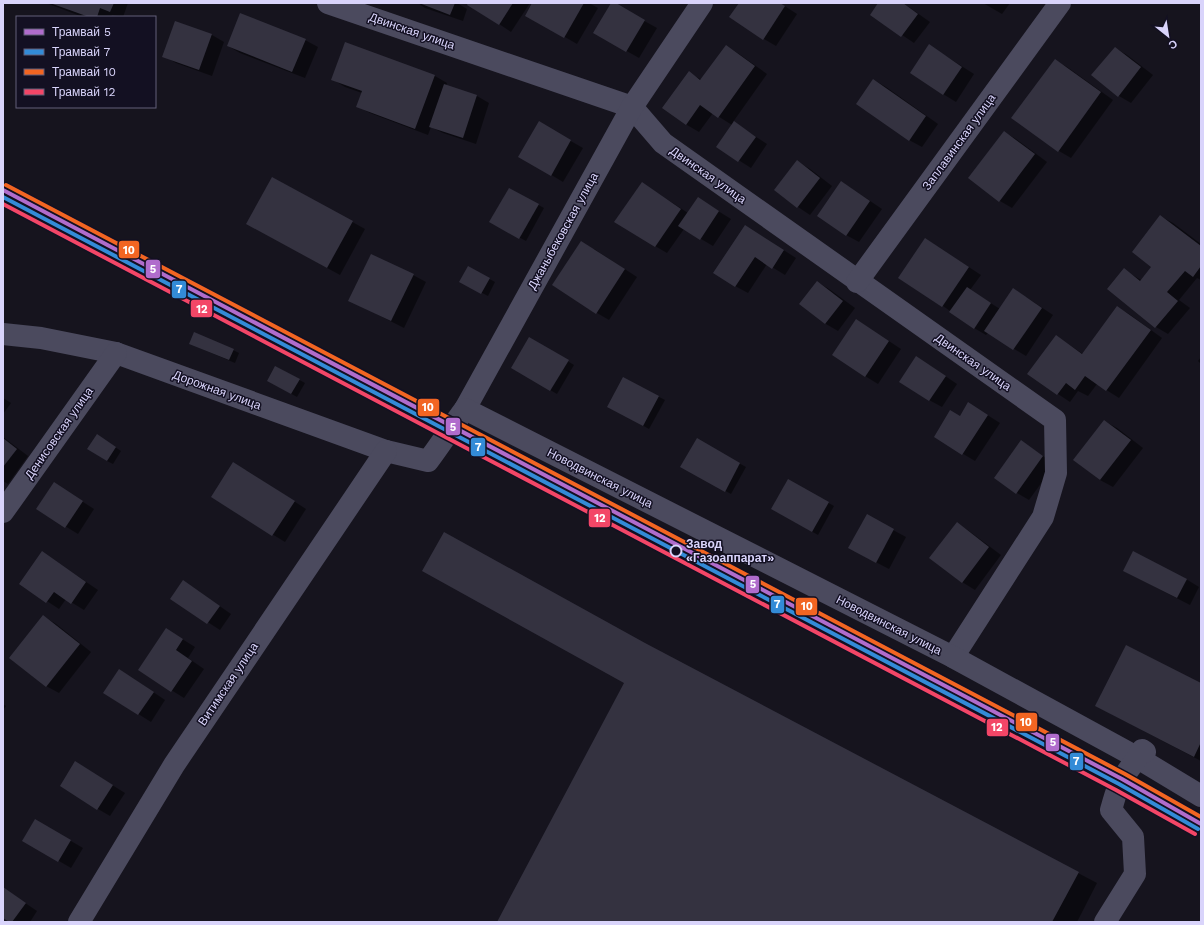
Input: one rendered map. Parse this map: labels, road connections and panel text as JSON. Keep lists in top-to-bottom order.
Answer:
{
  "streets": {
    "street": [
      "Двинская улица",
      "Заплавинская улица",
      "Джаныбековская улица",
      "Дорожная улица",
      "Денисовская улица",
      "Новодвинская улица",
      "Витимская улица"
    ]
  },
  "crossings": [
    ["Двинская улица", "Заплавинская улица"],
    ["Двинская улица", "Джаныбековская улица"],
    ["Двинская улица", "Новодвинская улица"],
    ["Джаныбековская улица", "Дорожная улица"],
    ["Джаныбековская улица", "Новодвинская улица"],
    ["Дорожная улица", "Денисовская улица"],
    ["Дорожная улица", "Витимская улица"]
  ],
  "places": ["Завод «Газоаппарат»"],
  "lines": [
    "tram line 10",
    "tram line 5",
    "tram line 7",
    "tram line 12"
  ],
  "legend": [
    "Трамвай 5",
    "Трамвай 7",
    "Трамвай 10",
    "Трамвай 12"
  ],
  "north": "bottom right"
}
